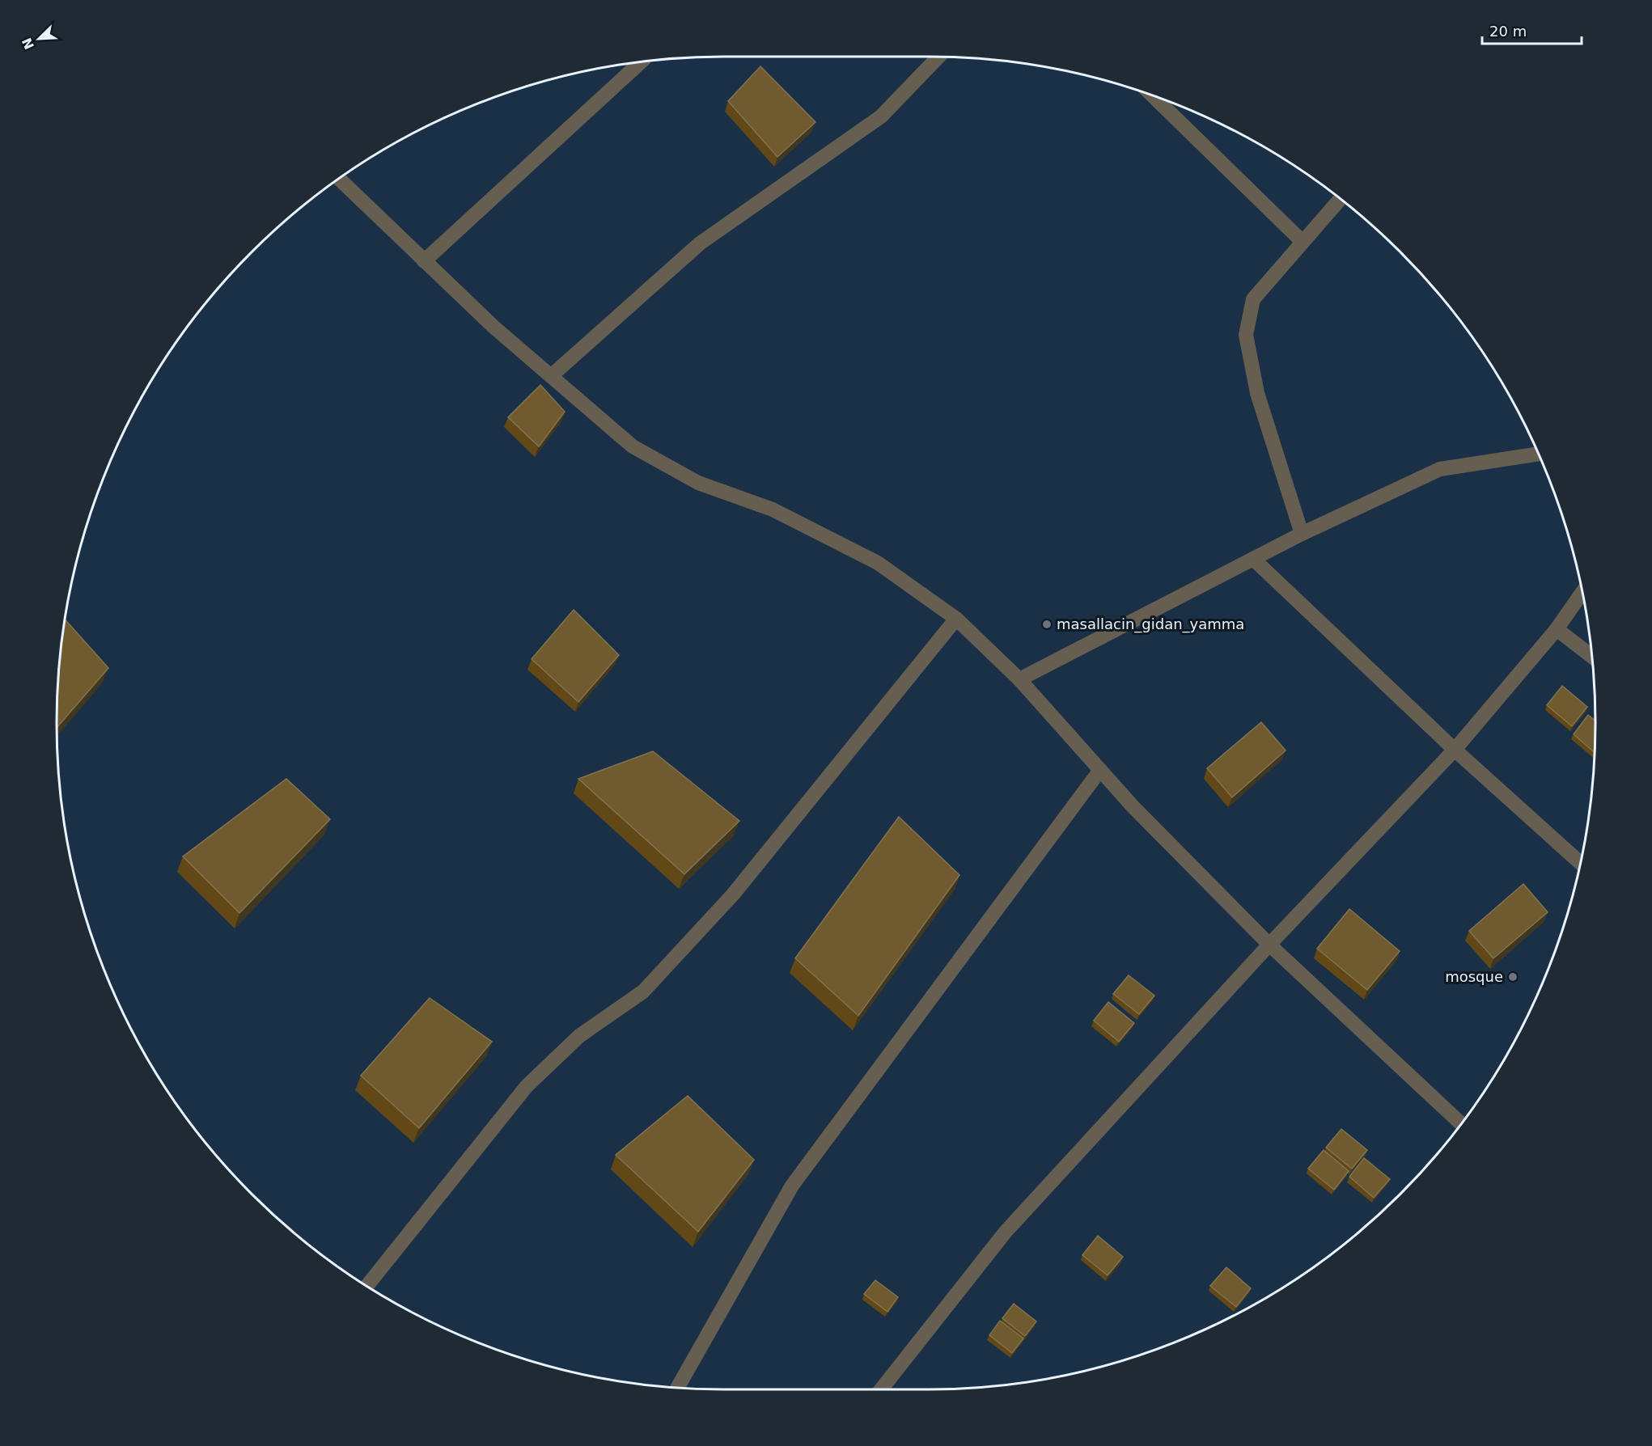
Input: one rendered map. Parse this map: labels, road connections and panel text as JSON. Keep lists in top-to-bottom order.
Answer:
{
  "places": ["masallacin_gidan_yamma", "mosque"],
  "scale_bar": "20 m",
  "north": "bottom left"
}
